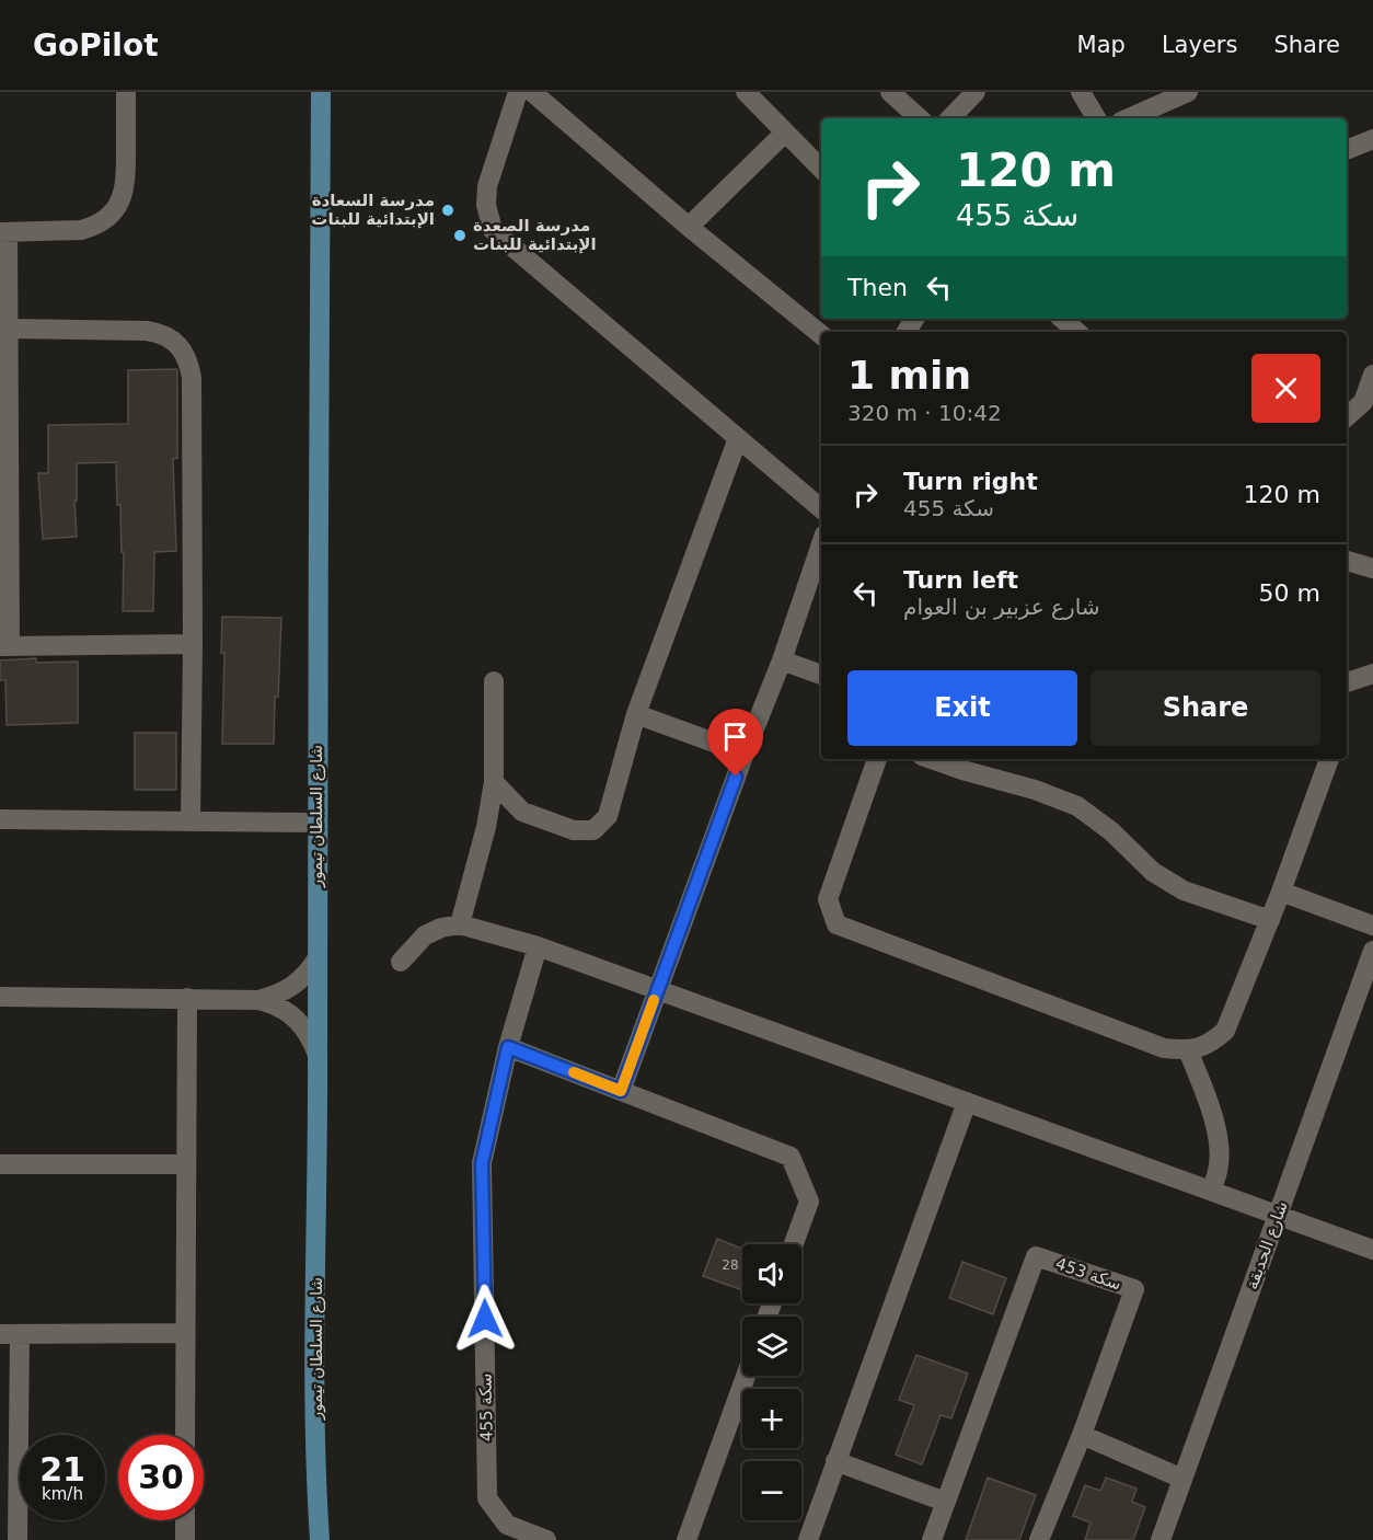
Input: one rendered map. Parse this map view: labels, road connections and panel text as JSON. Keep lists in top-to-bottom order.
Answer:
{
  "streets": {
    "main road": ["شارع السلطان تيمور"],
    "street": ["شارع الحديقة", "سكة 453", "سكة 455"]
  },
  "places": ["مدرسة السعادة الإبتدائية للبنات", "مدرسة الصعدة الإبتدائية للبنات"],
  "house_numbers": ["28"],
  "page": {
    "header": "GoPilot",
    "nav": ["Map", "Layers", "Share"],
    "turn": ["120 m", "سكة 455"],
    "then": "Then",
    "heading": ["1 min", "320 m · 10:42"],
    "list": [
      {
        "name": "Turn right",
        "note": "سكة 455",
        "value": "120 m"
      },
      {
        "name": "Turn left",
        "note": "شارع عزبير بن العوام",
        "value": "50 m"
      }
    ],
    "buttons": ["Exit", "Share"],
    "map_buttons": ["+", "−"],
    "speed": "21 km/h",
    "limit": "30"
  }
}
